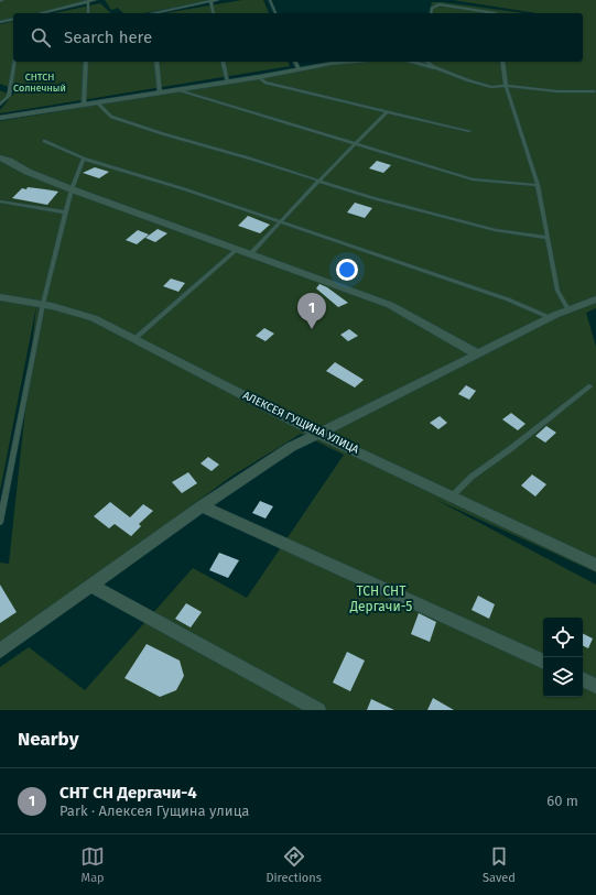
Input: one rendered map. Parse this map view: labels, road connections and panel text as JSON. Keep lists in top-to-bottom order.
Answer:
{
  "streets": {
    "street": ["АЛЕКСЕЯ ГУЩИНА УЛИЦА"]
  },
  "parks": ["СНТСН Солнечный", "ТСН СНТ Дергачи-5"],
  "page": {
    "search": "Search here",
    "pins": "1",
    "heading": "Nearby",
    "list": [
      {
        "mark": "1",
        "name": "СНТ СН Дергачи-4",
        "note": "Park · Алексея Гущина улица",
        "value": "60 m"
      }
    ],
    "nav": ["Map", "Directions", "Saved"]
  }
}
